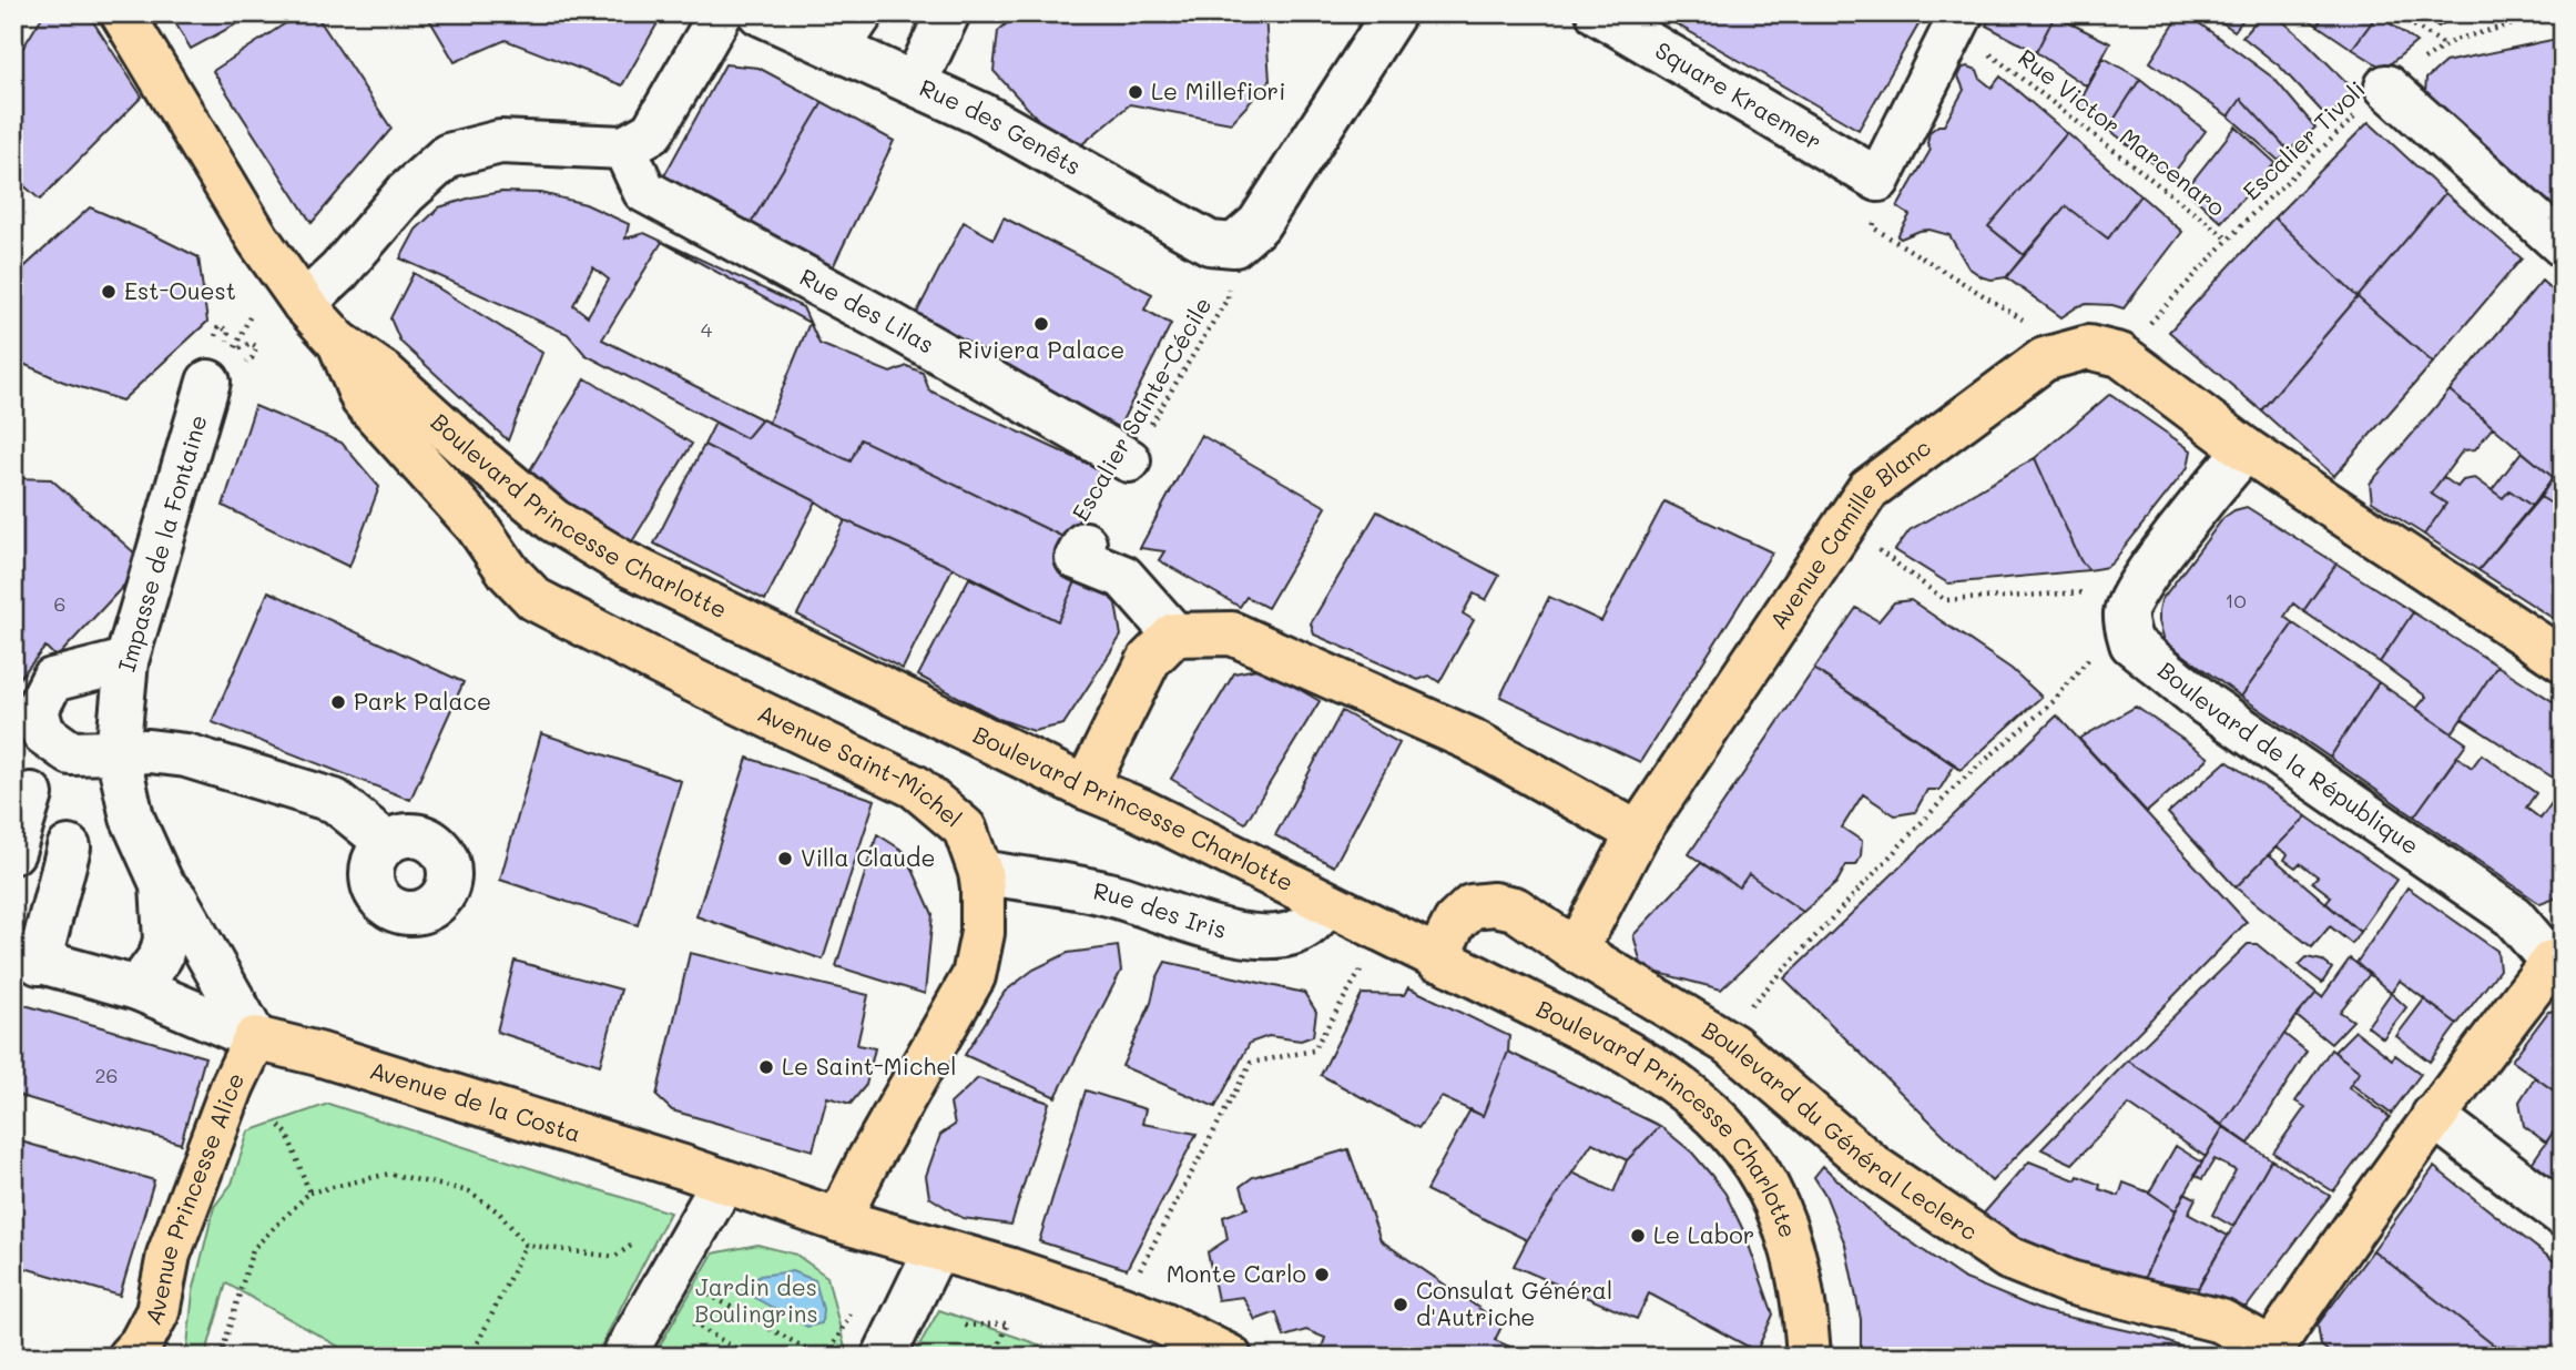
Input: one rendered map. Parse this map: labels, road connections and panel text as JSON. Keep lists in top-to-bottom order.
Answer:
{
  "streets": {
    "main road": [
      "Boulevard Princesse Charlotte",
      "Avenue Camille Blanc",
      "Boulevard de la République",
      "Avenue Saint-Michel",
      "Avenue de la Costa",
      "Boulevard du Général Leclerc",
      "Avenue Princesse Alice"
    ],
    "street": [
      "Square Kraemer",
      "Rue des Genêts",
      "Rue des Lilas",
      "Impasse de la Fontaine",
      "Rue des Iris"
    ],
    "path": ["Rue Victor Marcenaro", "Escalier Tivoli", "Escalier Sainte-Cécile"]
  },
  "crossings": [
    ["Rue des Genêts", "Escalier Sainte-Cécile"],
    ["Rue Victor Marcenaro", "Escalier Tivoli"],
    ["Escalier Tivoli", "Avenue Camille Blanc"],
    ["Rue des Lilas", "Escalier Sainte-Cécile"],
    ["Boulevard Princesse Charlotte", "Avenue Saint-Michel"],
    ["Boulevard Princesse Charlotte", "Rue des Iris"],
    ["Boulevard Princesse Charlotte", "Boulevard du Général Leclerc"],
    ["Avenue Camille Blanc", "Boulevard du Général Leclerc"],
    ["Impasse de la Fontaine", "Avenue de la Costa"],
    ["Impasse de la Fontaine", "Avenue Princesse Alice"],
    ["Boulevard de la République", "Boulevard du Général Leclerc"],
    ["Avenue Saint-Michel", "Rue des Iris"],
    ["Avenue Saint-Michel", "Avenue de la Costa"],
    ["Avenue de la Costa", "Avenue Princesse Alice"]
  ],
  "parks": ["Jardin des Boulingrins"],
  "places": [
    "Le Millefiori",
    "Est-Ouest",
    "Riviera Palace",
    "Park Palace",
    "Villa Claude",
    "Le Saint-Michel",
    "Le Labor",
    "Monte Carlo",
    "Consulat Général d'Autriche"
  ],
  "house_numbers": [
    "4",
    "10",
    "6",
    "26"
  ]
}
